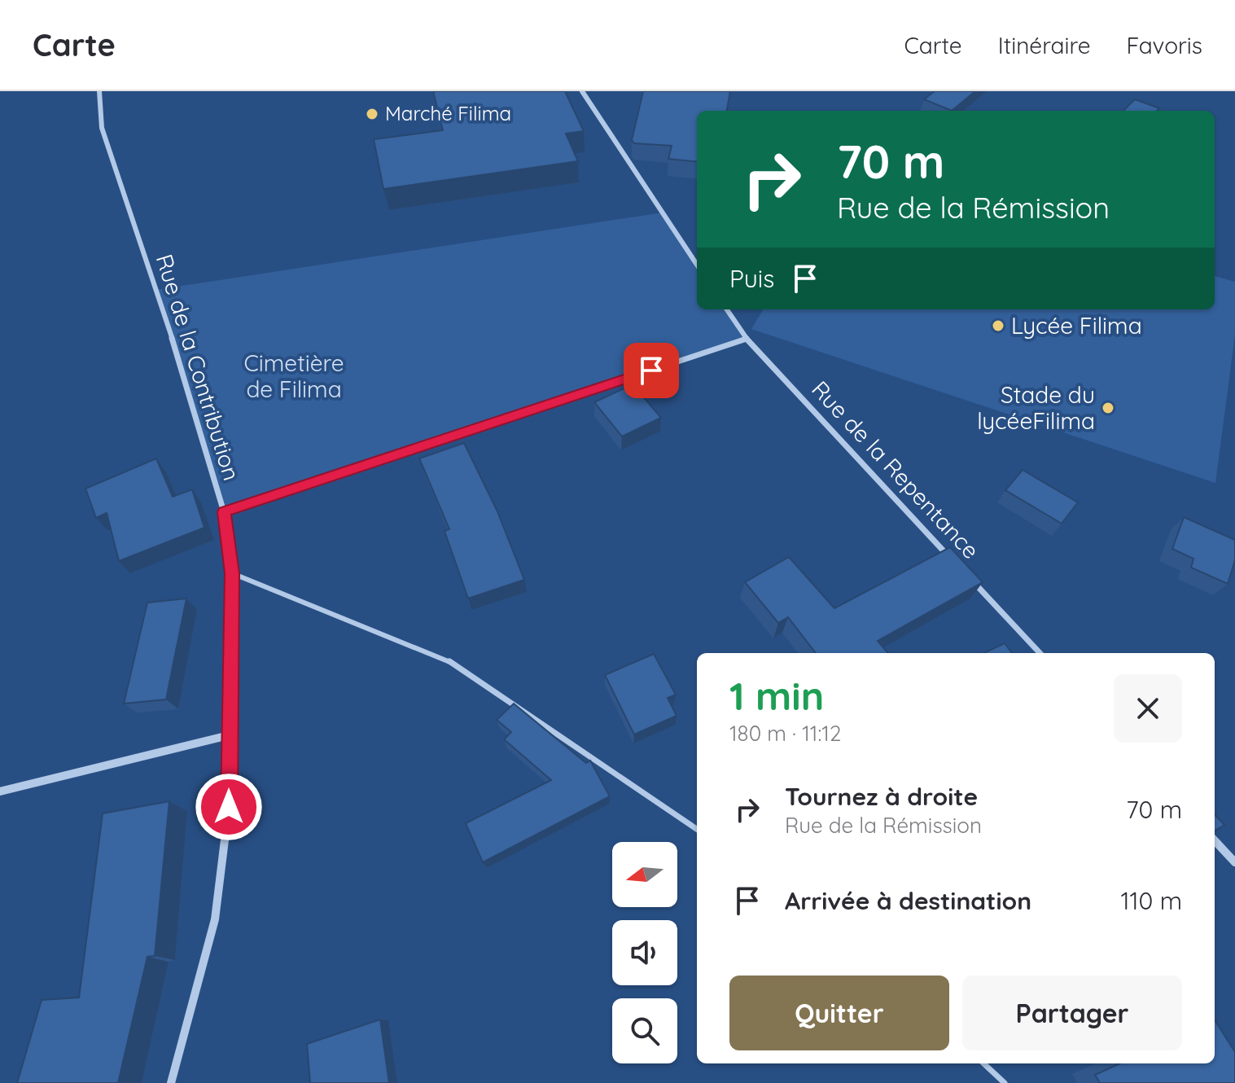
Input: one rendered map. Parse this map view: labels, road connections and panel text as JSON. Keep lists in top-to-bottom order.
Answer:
{
  "streets": {
    "street": ["Rue de la Contribution", "Rue de la Repentance"]
  },
  "parks": ["Cimetière de Filima"],
  "places": ["Marché Filima", "Lycée Filima", "Stade du lycéeFilima"],
  "north": "left",
  "page": {
    "header": "Carte",
    "nav": ["Carte", "Itinéraire", "Favoris"],
    "turn": ["70 m", "Rue de la Rémission"],
    "then": "Puis",
    "heading": ["1 min", "180 m · 11:12"],
    "list": [
      {
        "name": "Tournez à droite",
        "note": "Rue de la Rémission",
        "value": "70 m"
      },
      {
        "name": "Arrivée à destination",
        "value": "110 m"
      }
    ],
    "buttons": ["Quitter", "Partager"]
  }
}
